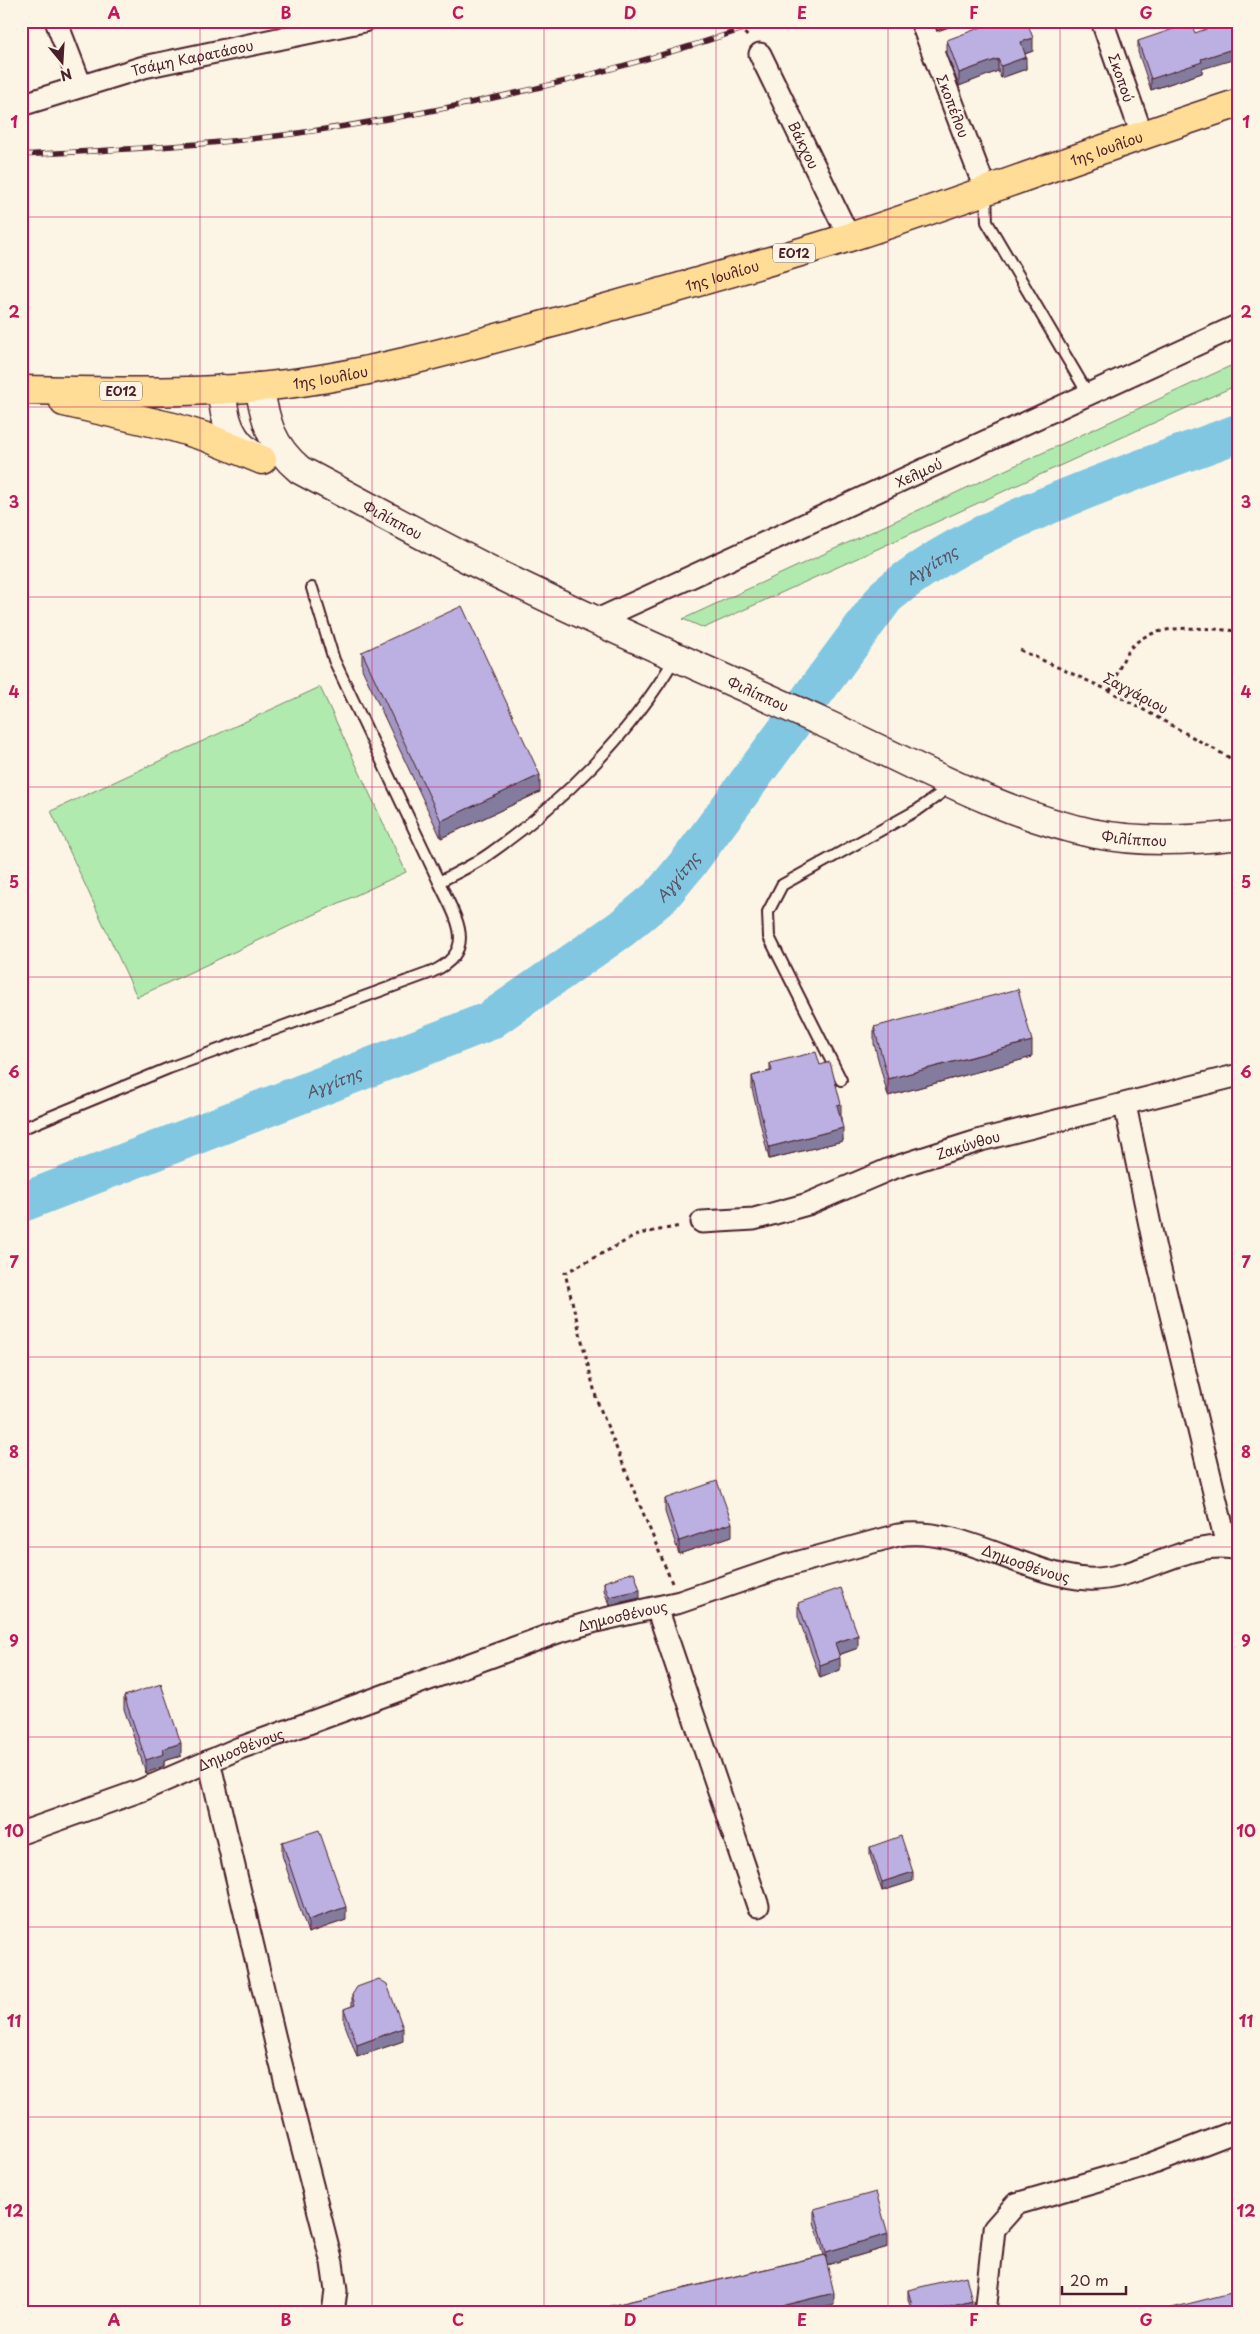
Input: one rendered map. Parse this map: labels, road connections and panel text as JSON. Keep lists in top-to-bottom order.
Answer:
{
  "streets": {
    "main road": ["1ης Ιουλίου", "ΕΟ12", "Φιλίππου"],
    "street": [
      "Τσάμη Καρατάσου",
      "Σκοπού",
      "Σκοπέλου",
      "Βάκχου",
      "Χελμού",
      "Ζακύνθου",
      "Δημοσθένους"
    ],
    "path": ["Σαγγάριου"]
  },
  "crossings": [
    ["Σκοπού", "1ης Ιουλίου"],
    ["Σκοπέλου", "1ης Ιουλίου"],
    ["Βάκχου", "1ης Ιουλίου"],
    ["1ης Ιουλίου", "ΕΟ12"],
    ["1ης Ιουλίου", "Φιλίππου"],
    ["ΕΟ12", "Φιλίππου"],
    ["Χελμού", "Φιλίππου"]
  ],
  "water": ["Αγγίτης"],
  "scale_bar": "20 m",
  "north": "bottom",
  "grid": {
    "columns": [
      "A",
      "B",
      "C",
      "D",
      "E",
      "F",
      "G"
    ],
    "rows": [
      "1",
      "2",
      "3",
      "4",
      "5",
      "6",
      "7",
      "8",
      "9",
      "10",
      "11",
      "12"
    ]
  }
}
